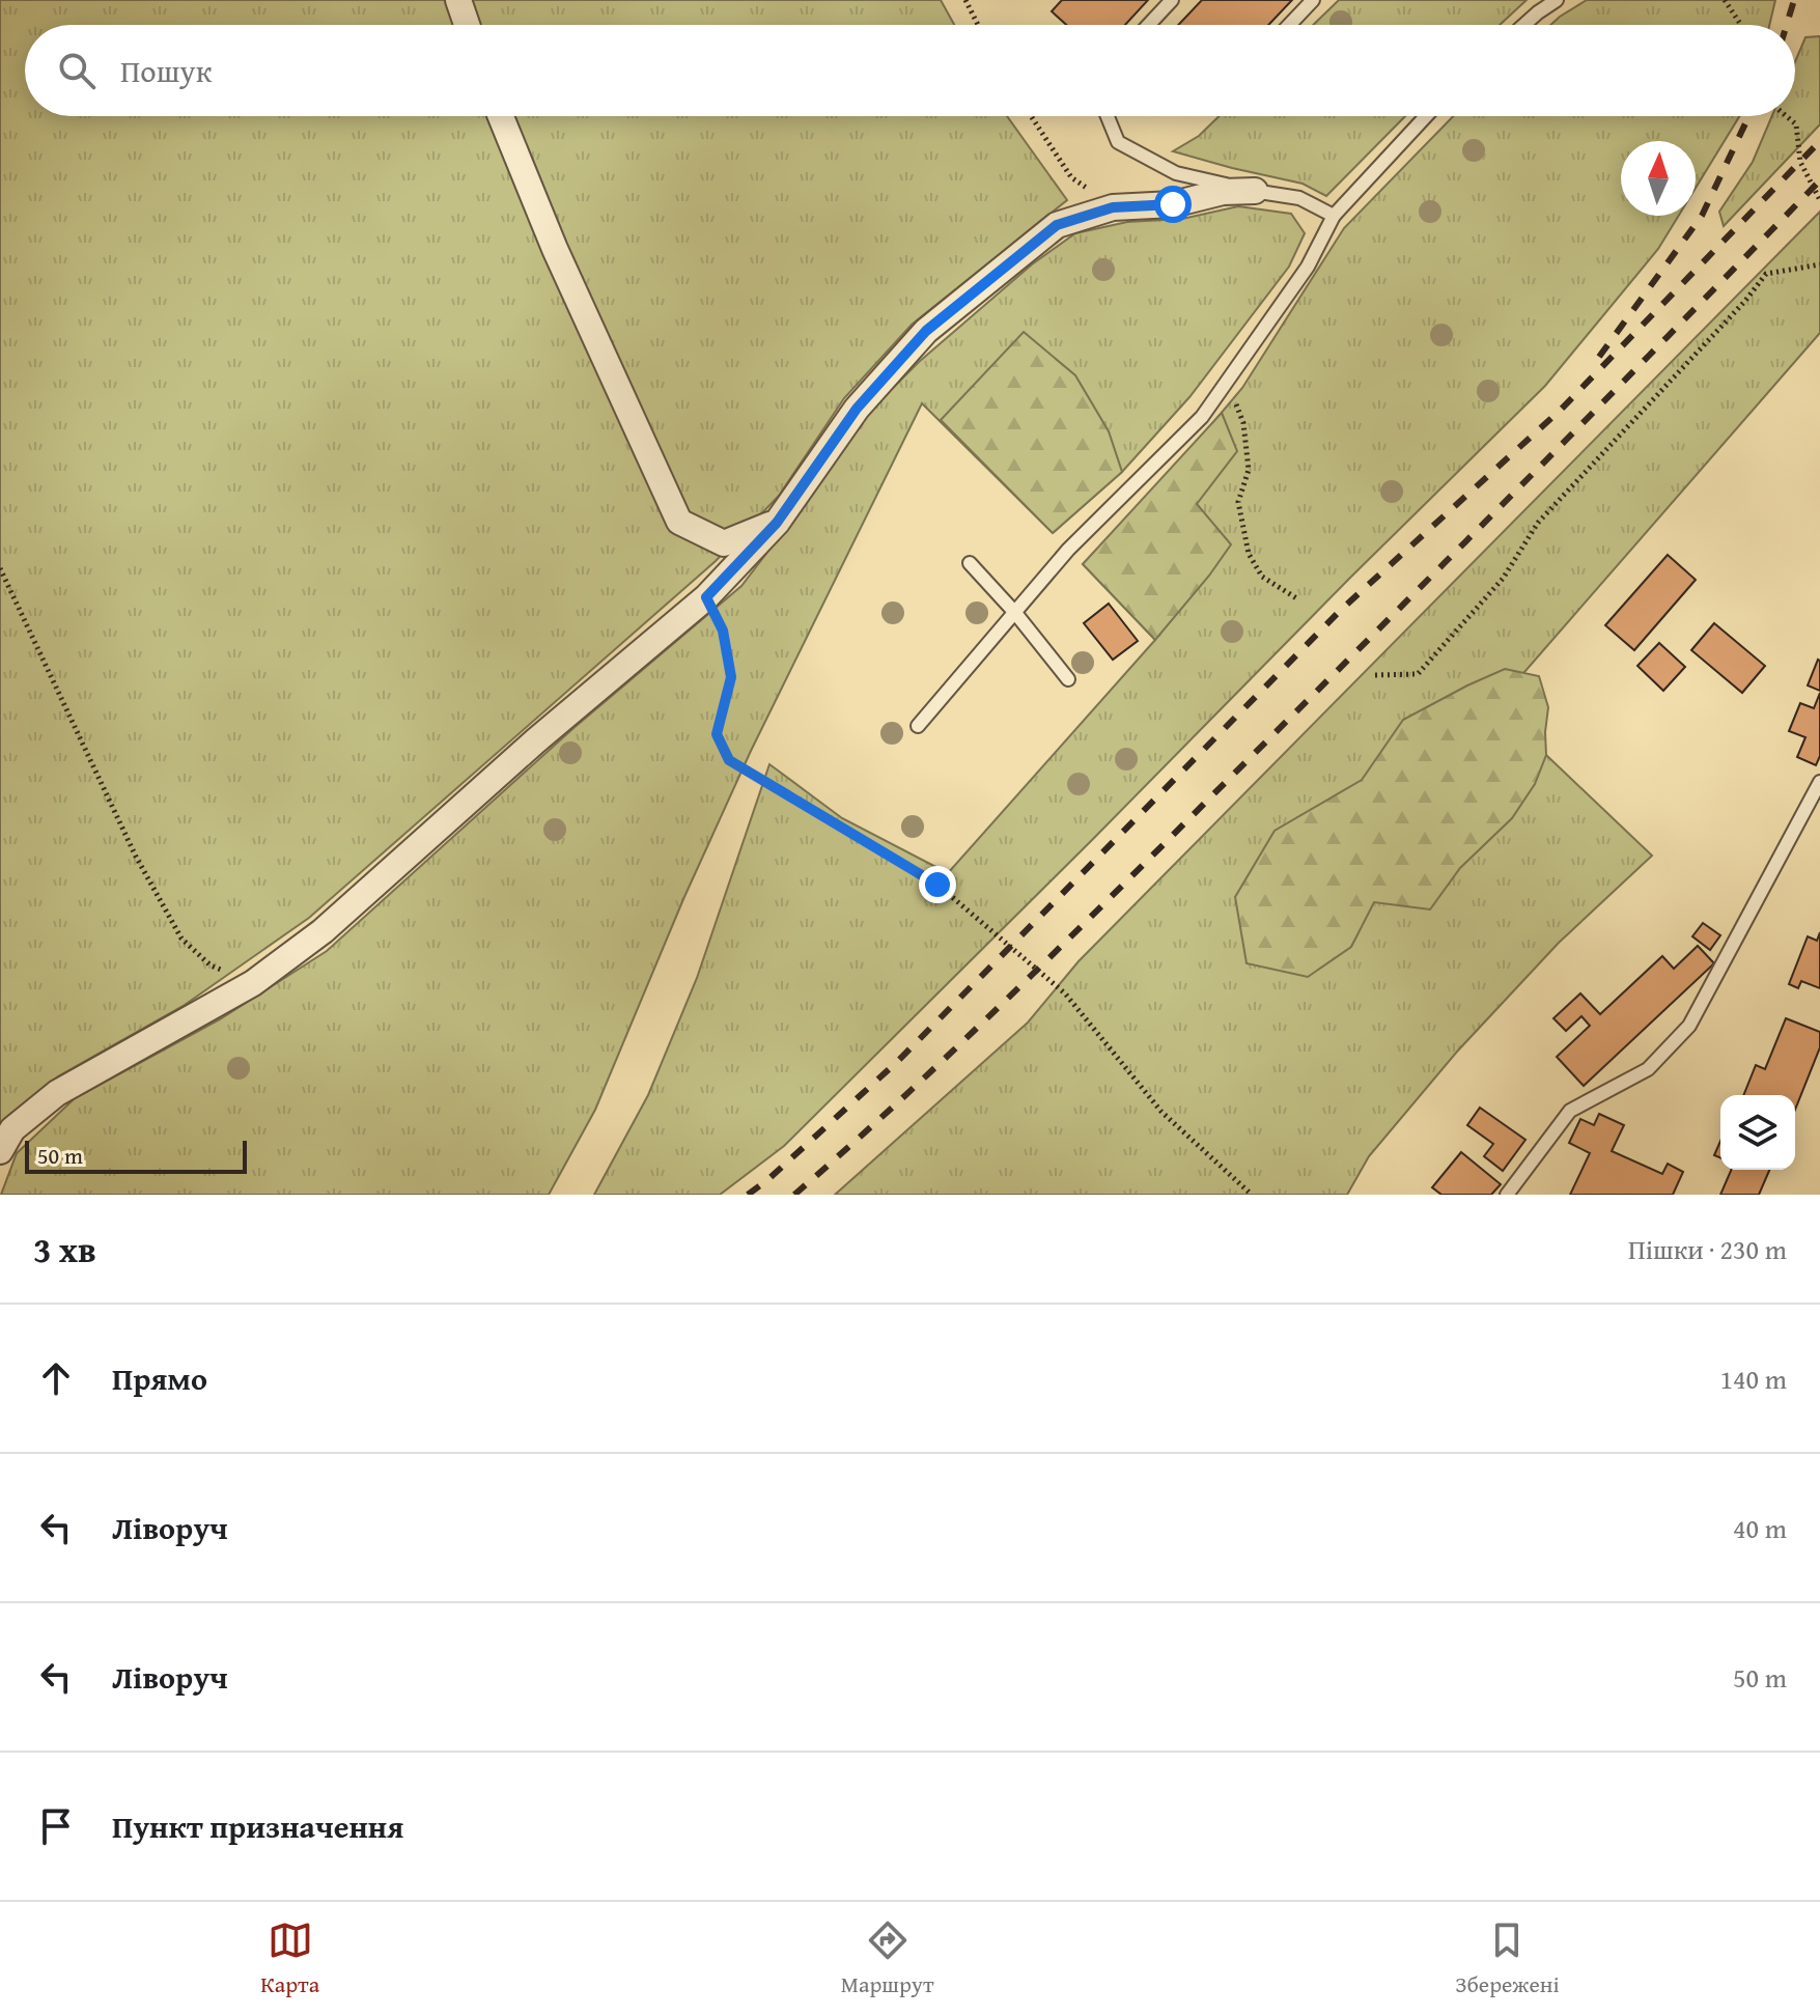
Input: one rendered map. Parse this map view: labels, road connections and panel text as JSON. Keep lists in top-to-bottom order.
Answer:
{
  "scale_bar": "50 m",
  "north": "top",
  "page": {
    "search": "Пошук",
    "scale": "50 m",
    "heading": ["3 хв", "Пішки · 230 m"],
    "list": [
      ["Прямо", "140 m"],
      ["Ліворуч", "40 m"],
      ["Ліворуч", "50 m"],
      "Пункт призначення"
    ],
    "nav": ["Карта", "Маршрут", "Збережені"]
  }
}
